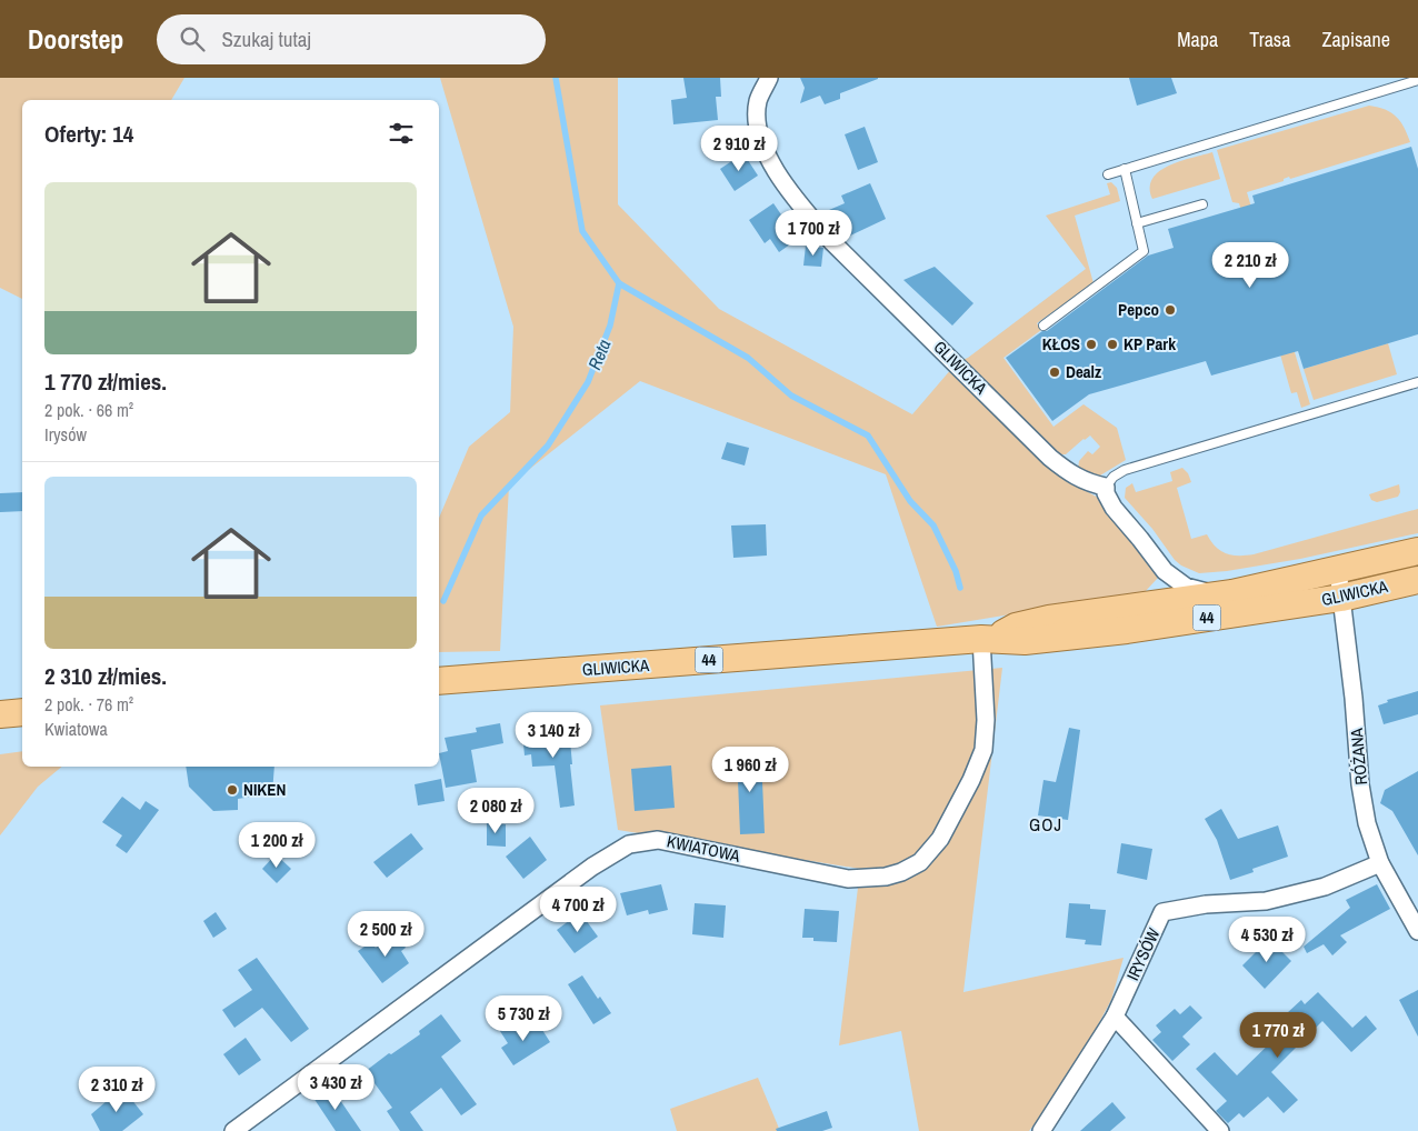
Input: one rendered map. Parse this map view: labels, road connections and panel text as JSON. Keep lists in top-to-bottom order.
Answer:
{
  "streets": {
    "main road": ["GLIWICKA", "44"],
    "street": ["RÓŻANA", "KWIATOWA", "IRYSÓW"]
  },
  "crossings": [
    ["GLIWICKA", "RÓŻANA"],
    ["GLIWICKA", "KWIATOWA"],
    ["RÓŻANA", "IRYSÓW"]
  ],
  "districts": ["GOJ"],
  "water": ["Reta"],
  "places": [
    "Pepco",
    "KŁOS",
    "KP Park",
    "Dealz",
    "NIKEN"
  ],
  "page": {
    "header": "Doorstep",
    "search": "Szukaj tutaj",
    "nav": ["Mapa", "Trasa", "Zapisane"],
    "heading": "Oferty: 14",
    "price": [
      "2 910 zł",
      "1 700 zł",
      "2 210 zł",
      "3 140 zł",
      "1 960 zł",
      "2 080 zł",
      "1 200 zł",
      "4 700 zł",
      "2 500 zł",
      "4 530 zł",
      "5 730 zł",
      "1 770 zł",
      "3 430 zł",
      "2 310 zł"
    ],
    "list": [
      {
        "name": "1 770 zł/mies.",
        "note": "2 pok. · 66 m² · Irysów"
      },
      {
        "name": "2 310 zł/mies.",
        "note": "2 pok. · 76 m² · Kwiatowa"
      }
    ]
  }
}
